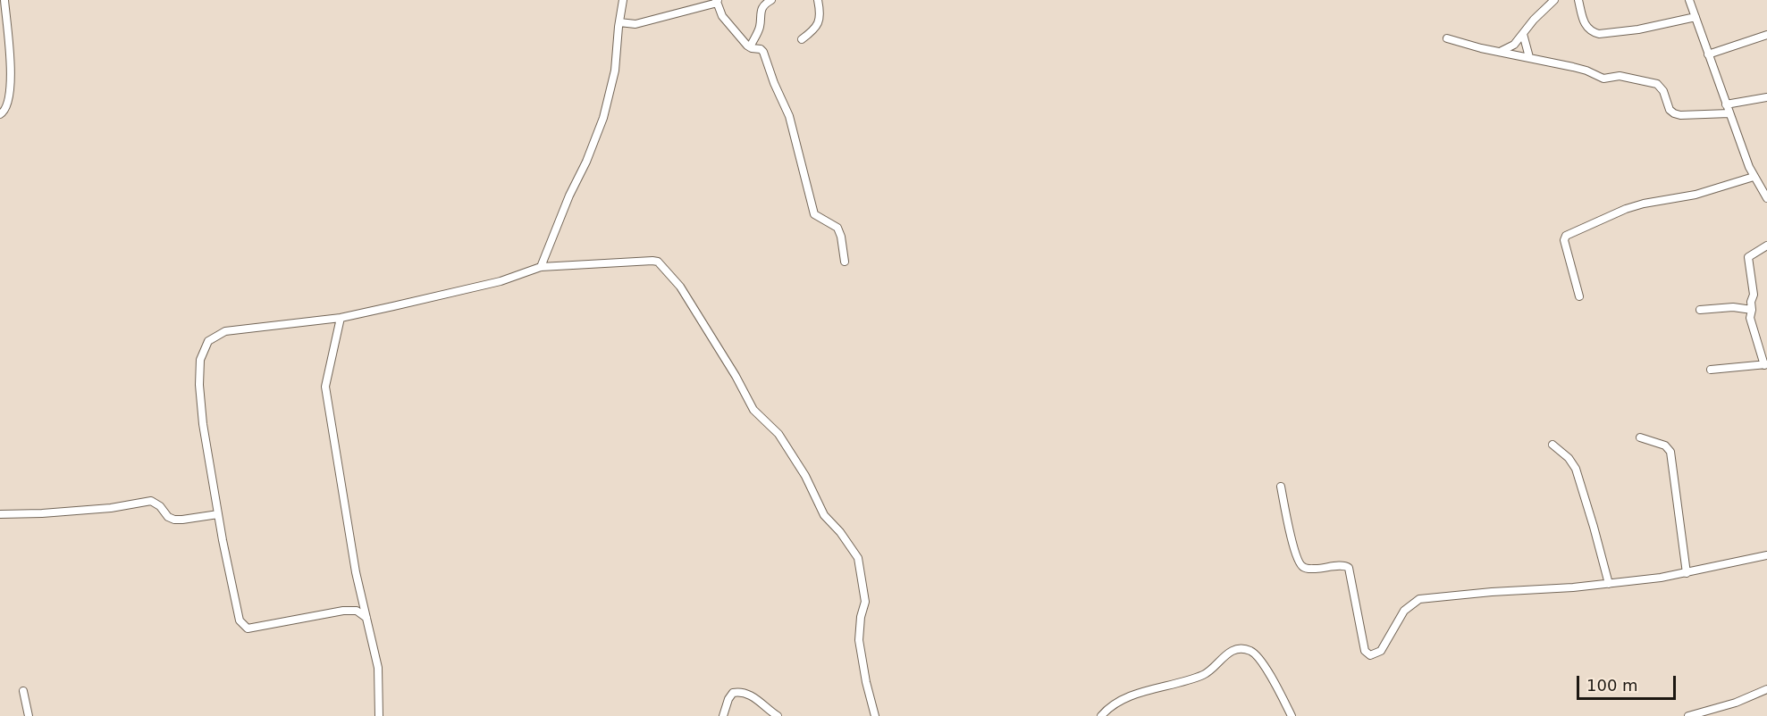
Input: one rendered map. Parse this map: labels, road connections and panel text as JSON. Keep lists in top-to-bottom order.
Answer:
{
  "scale_bar": "100 m"
}
